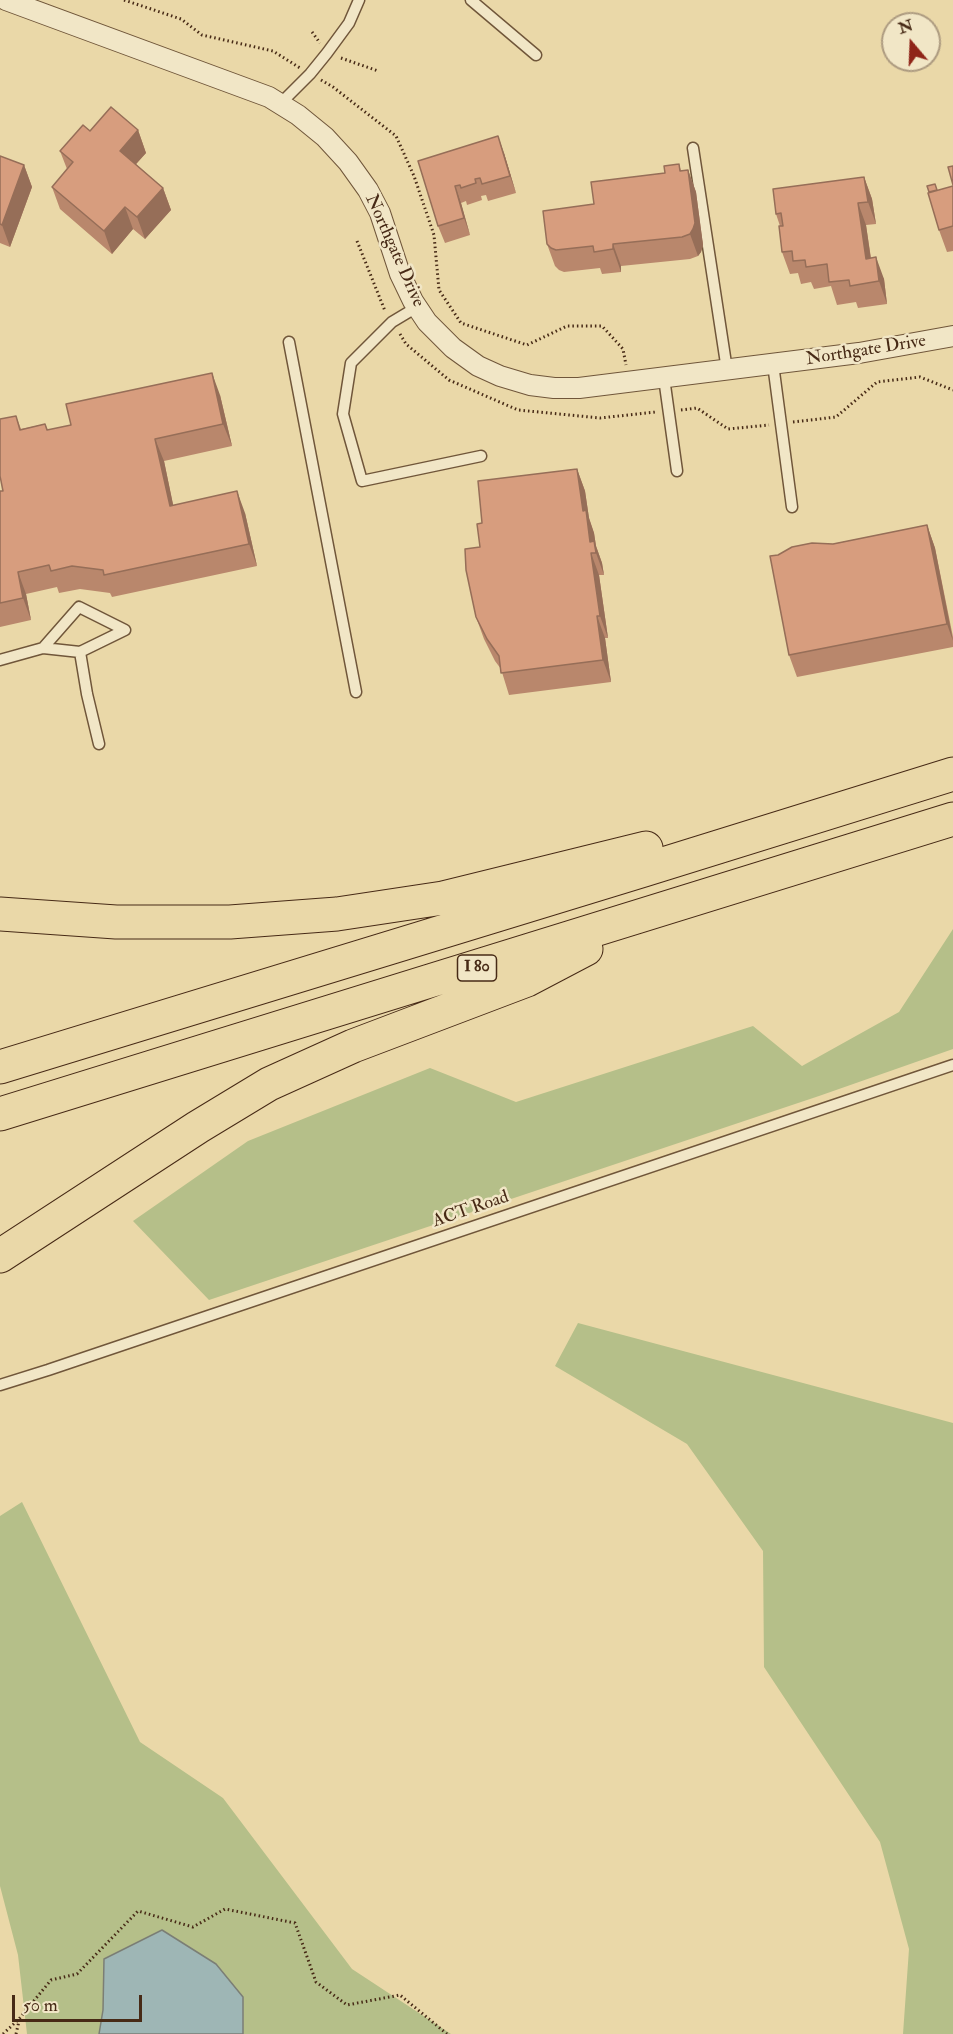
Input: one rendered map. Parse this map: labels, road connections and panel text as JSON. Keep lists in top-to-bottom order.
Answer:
{
  "streets": {
    "highway": ["I 80"],
    "street": ["Northgate Drive"],
    "lane": ["ACT Road"]
  },
  "scale_bar": "50 m",
  "north": "top"
}
